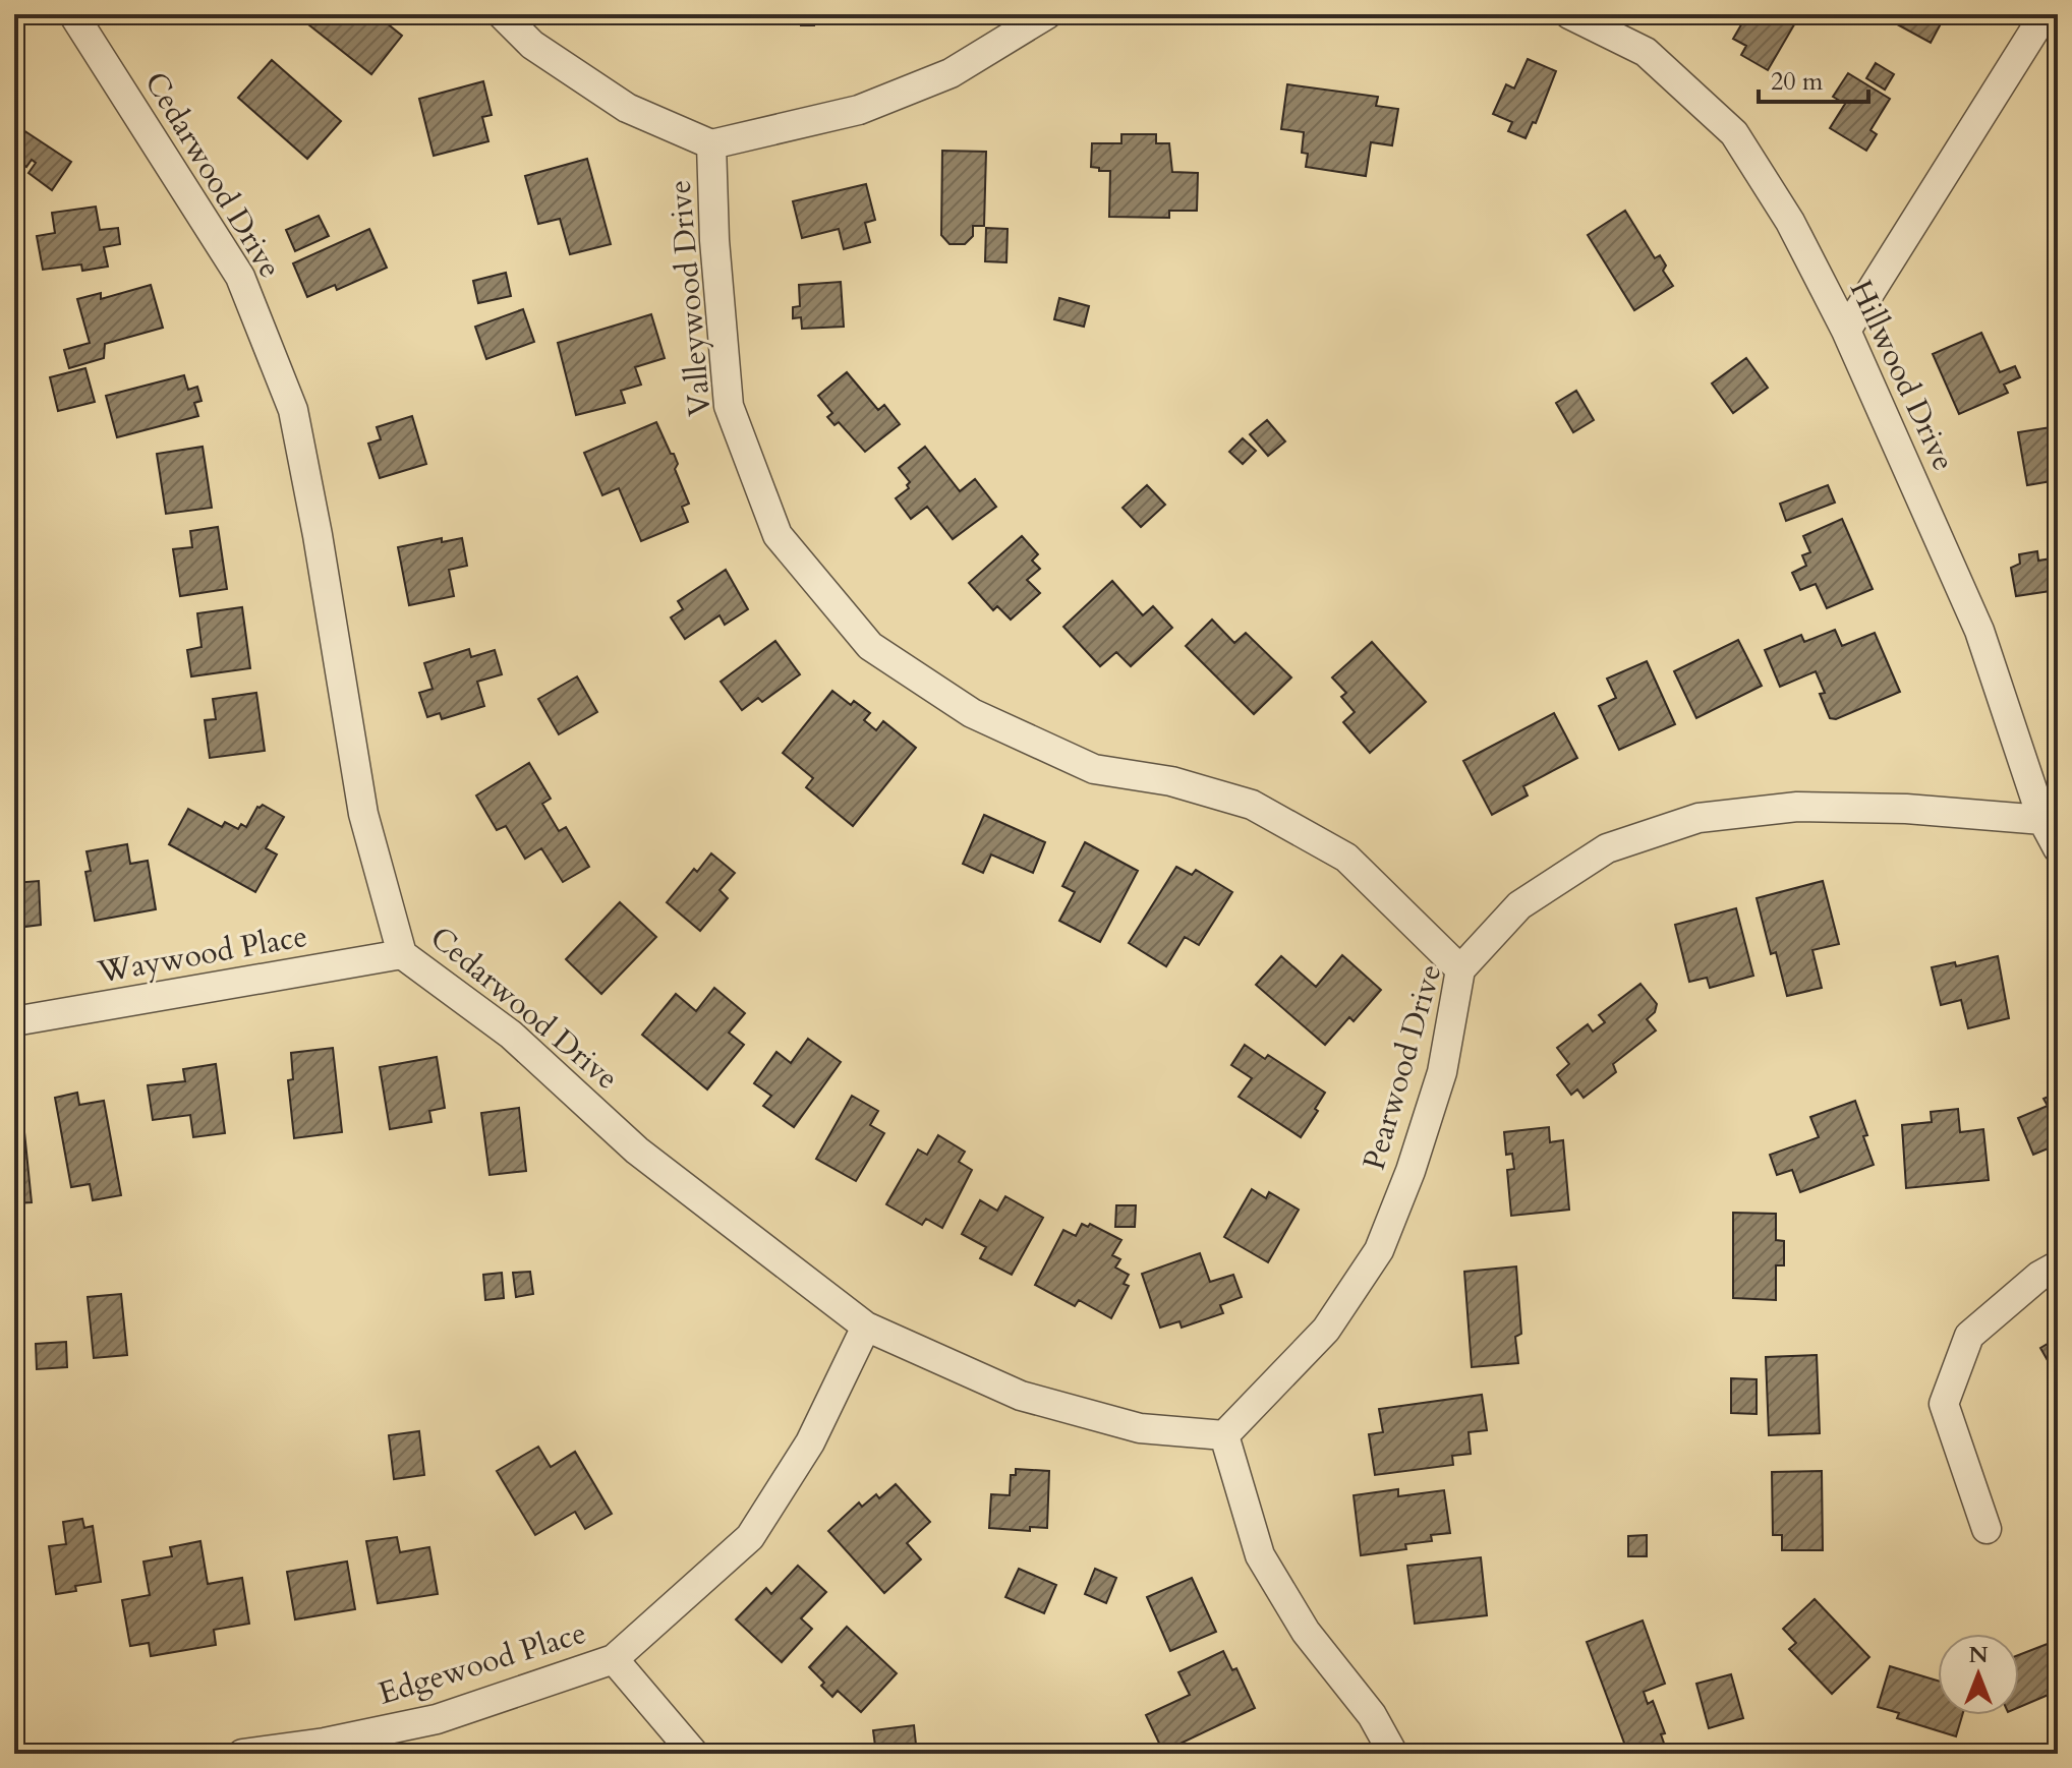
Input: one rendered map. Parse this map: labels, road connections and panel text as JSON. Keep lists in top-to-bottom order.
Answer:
{
  "streets": {
    "street": [
      "Cedarwood Drive",
      "Valleywood Drive",
      "Hillwood Drive",
      "Waywood Place",
      "Pearwood Drive",
      "Edgewood Place"
    ]
  },
  "crossings": [
    ["Cedarwood Drive", "Waywood Place"],
    ["Cedarwood Drive", "Pearwood Drive"],
    ["Cedarwood Drive", "Edgewood Place"],
    ["Valleywood Drive", "Pearwood Drive"],
    ["Hillwood Drive", "Pearwood Drive"]
  ],
  "scale_bar": "20 m",
  "north": "top"
}
